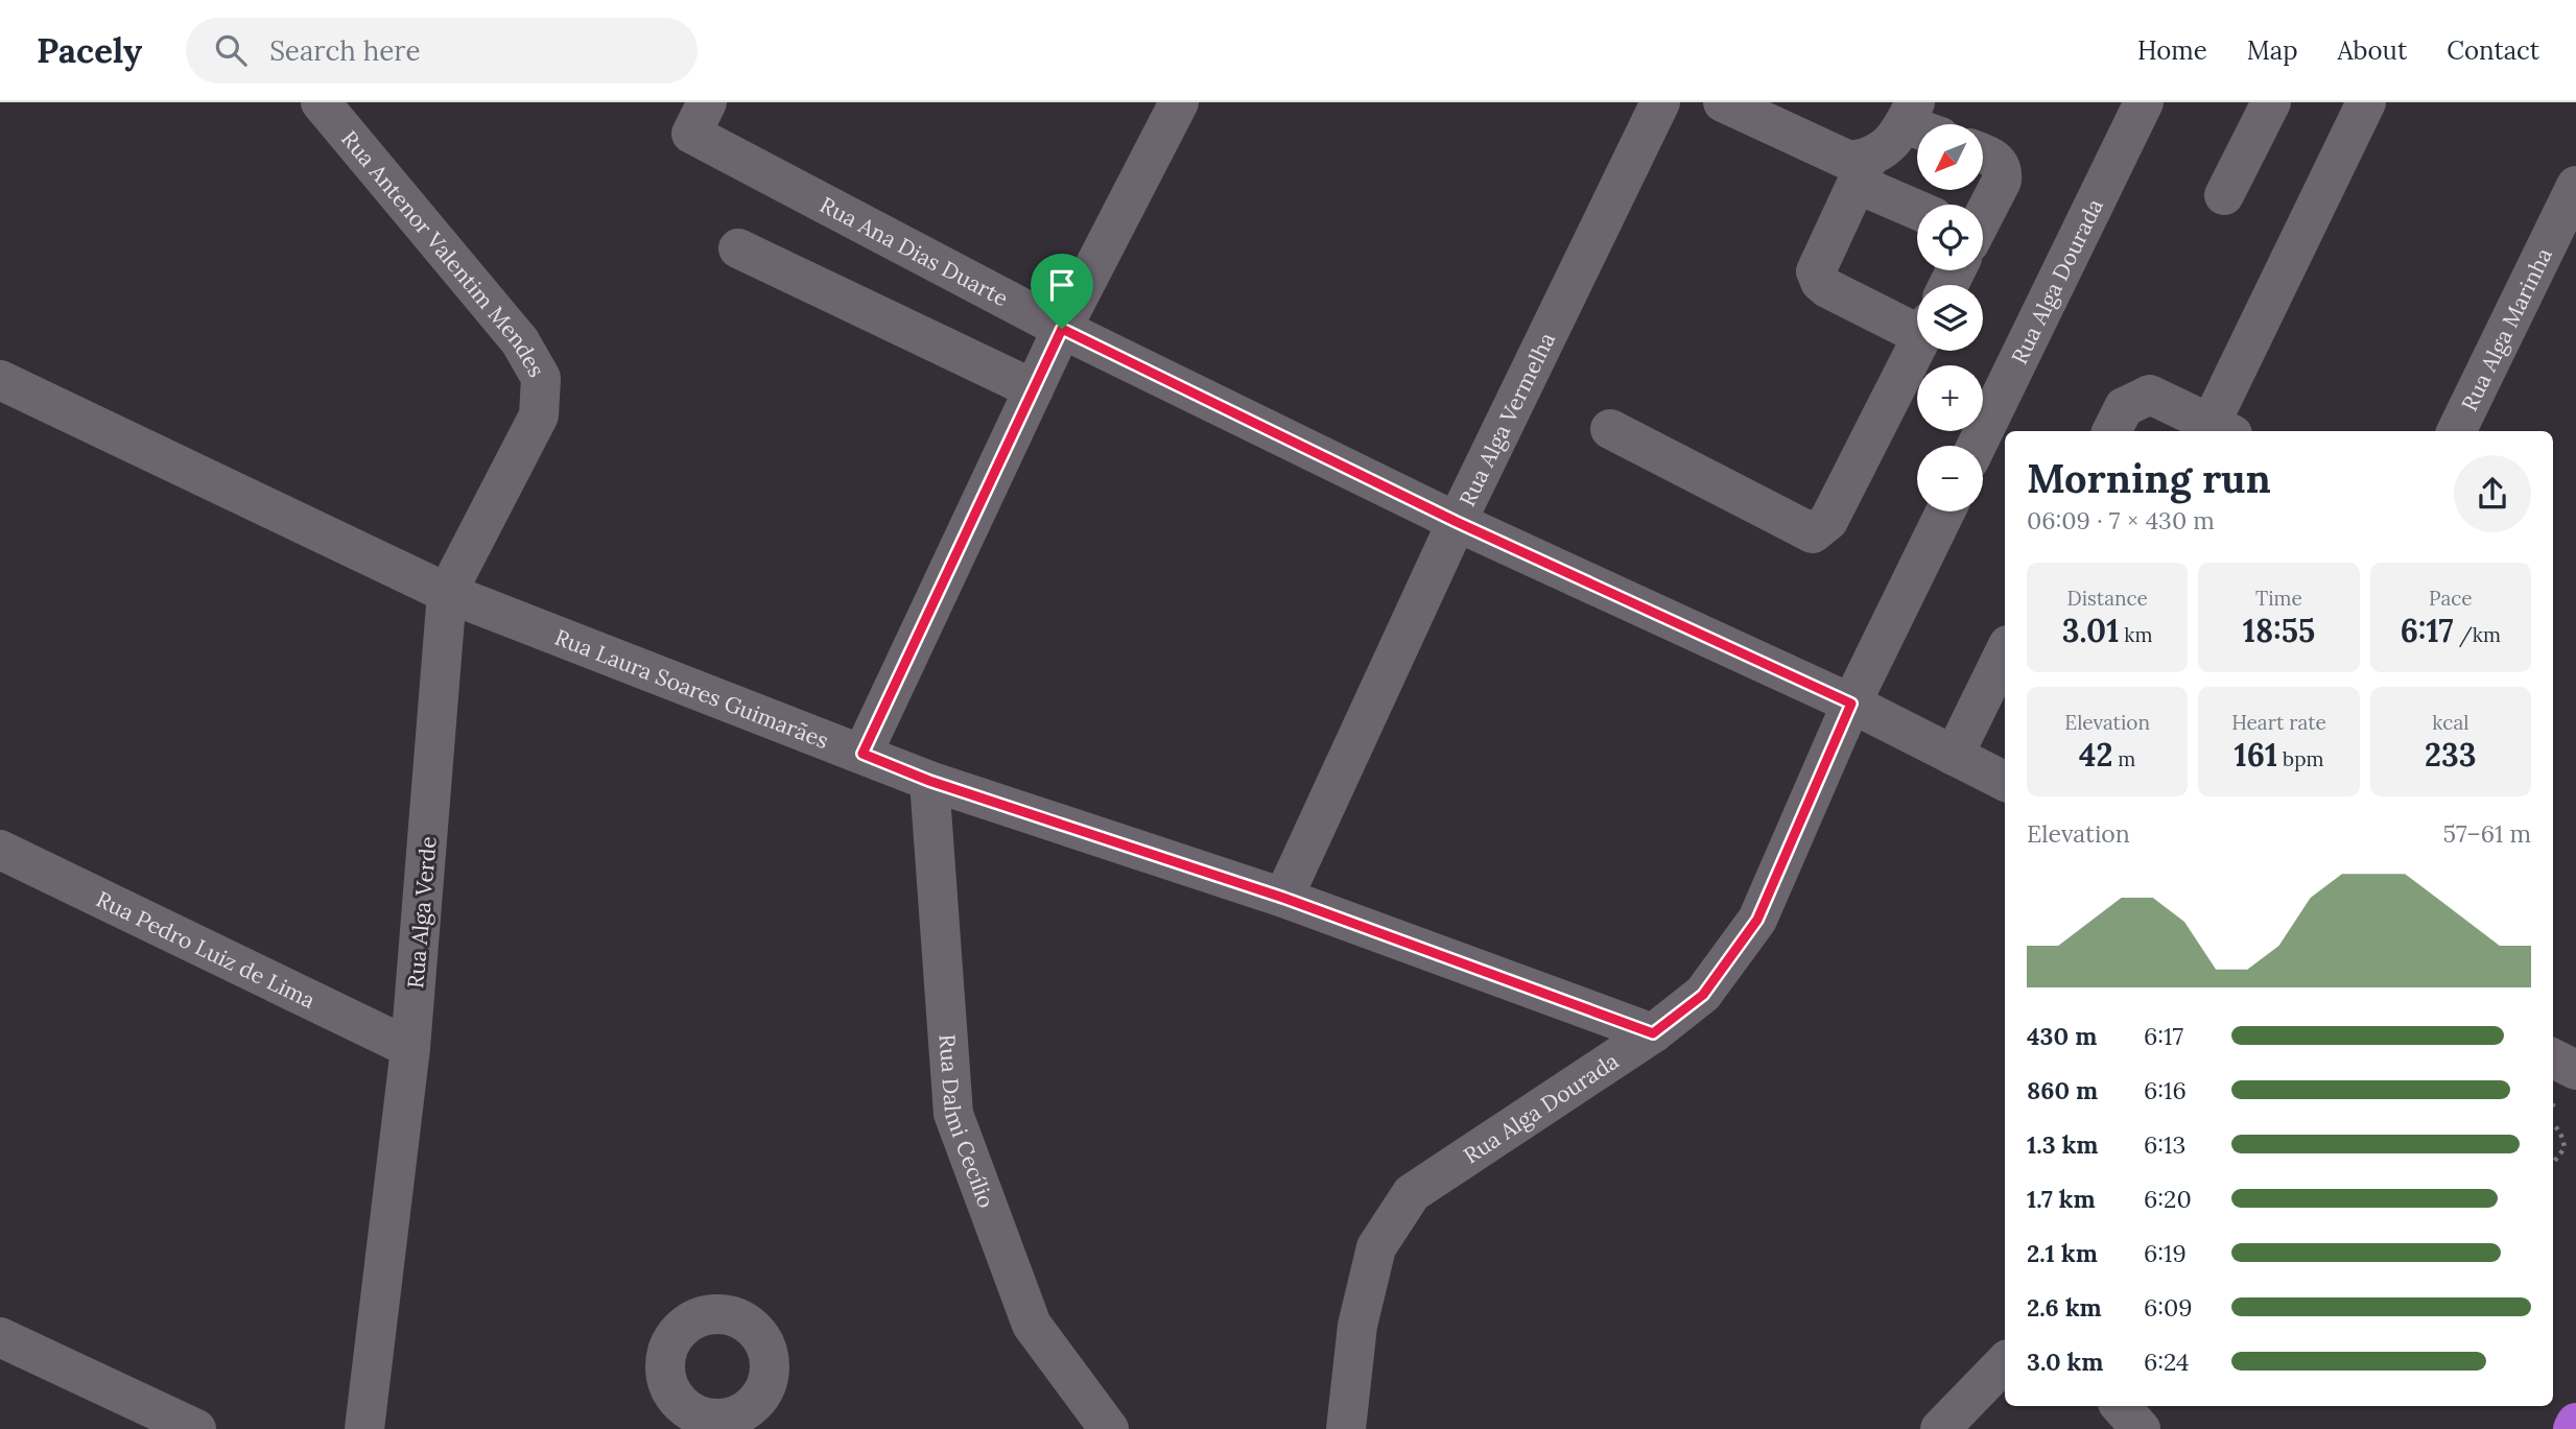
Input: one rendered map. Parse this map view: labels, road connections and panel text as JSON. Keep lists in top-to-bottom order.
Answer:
{
  "streets": {
    "street": [
      "Rua Ana Dias Duarte",
      "Rua Antenor Valentim Mendes",
      "Rua Alga Dourada",
      "Rua Alga Marinha",
      "Rua Alga Vermelha",
      "Rua Laura Soares Guimarães",
      "Rua Alga Verde",
      "Rua Pedro Luiz de Lima",
      "Rua Dalmi Cecílio"
    ]
  },
  "crossings": [
    ["Rua Ana Dias Duarte", "Rua Alga Dourada"],
    ["Rua Ana Dias Duarte", "Rua Alga Vermelha"],
    ["Rua Antenor Valentim Mendes", "Rua Alga Verde"],
    ["Rua Alga Dourada", "Rua Laura Soares Guimarães"],
    ["Rua Alga Vermelha", "Rua Laura Soares Guimarães"],
    ["Rua Laura Soares Guimarães", "Rua Alga Verde"],
    ["Rua Laura Soares Guimarães", "Rua Dalmi Cecílio"],
    ["Rua Alga Verde", "Rua Pedro Luiz de Lima"]
  ],
  "north": "bottom left",
  "page": {
    "header": "Pacely",
    "search": "Search here",
    "nav": [
      "Home",
      "Map",
      "About",
      "Contact"
    ],
    "map_buttons": ["+", "−"],
    "heading": ["Morning run", "06:09 · 7 × 430 m"],
    "stats": [
      ["Distance", "3.01 km"],
      ["Time", "18:55"],
      ["Pace", "6:17 /km"],
      ["Elevation", "42 m"],
      ["Heart rate", "161 bpm"],
      ["kcal", "233"]
    ],
    "chart": ["Elevation", "57–61 m"],
    "list": [
      {
        "name": "430 m",
        "note": "6:17"
      },
      {
        "name": "860 m",
        "note": "6:16"
      },
      {
        "name": "1.3 km",
        "note": "6:13"
      },
      {
        "name": "1.7 km",
        "note": "6:20"
      },
      {
        "name": "2.1 km",
        "note": "6:19"
      },
      {
        "name": "2.6 km",
        "note": "6:09"
      },
      {
        "name": "3.0 km",
        "note": "6:24"
      }
    ]
  }
}
